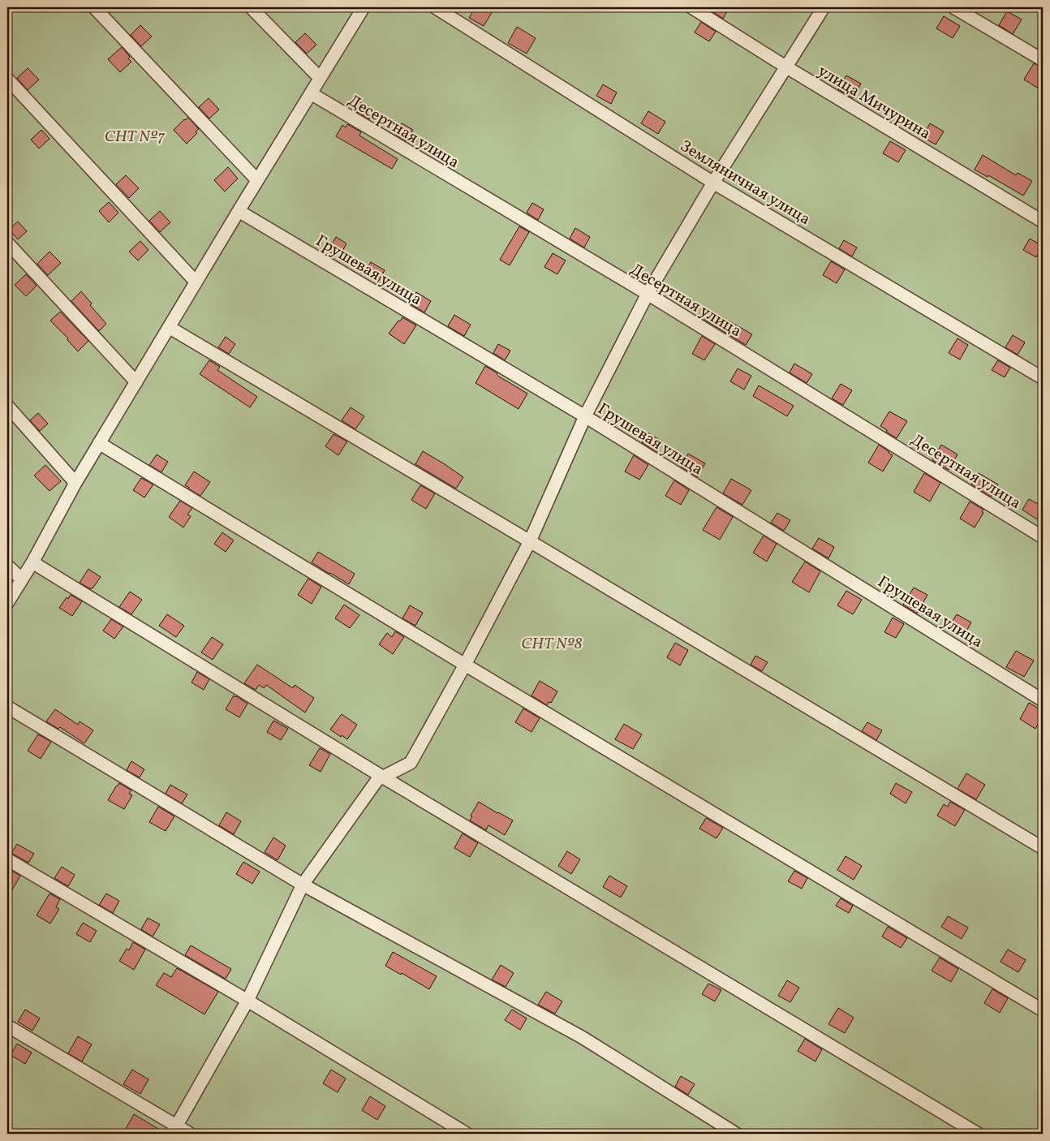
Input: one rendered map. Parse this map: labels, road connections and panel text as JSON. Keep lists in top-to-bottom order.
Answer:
{
  "streets": {
    "street": [
      "улица Мичурина",
      "Десертная улица",
      "Земляничная улица",
      "Грушевая улица"
    ]
  },
  "parks": ["СНТ №7", "СНТ №8"]
}
